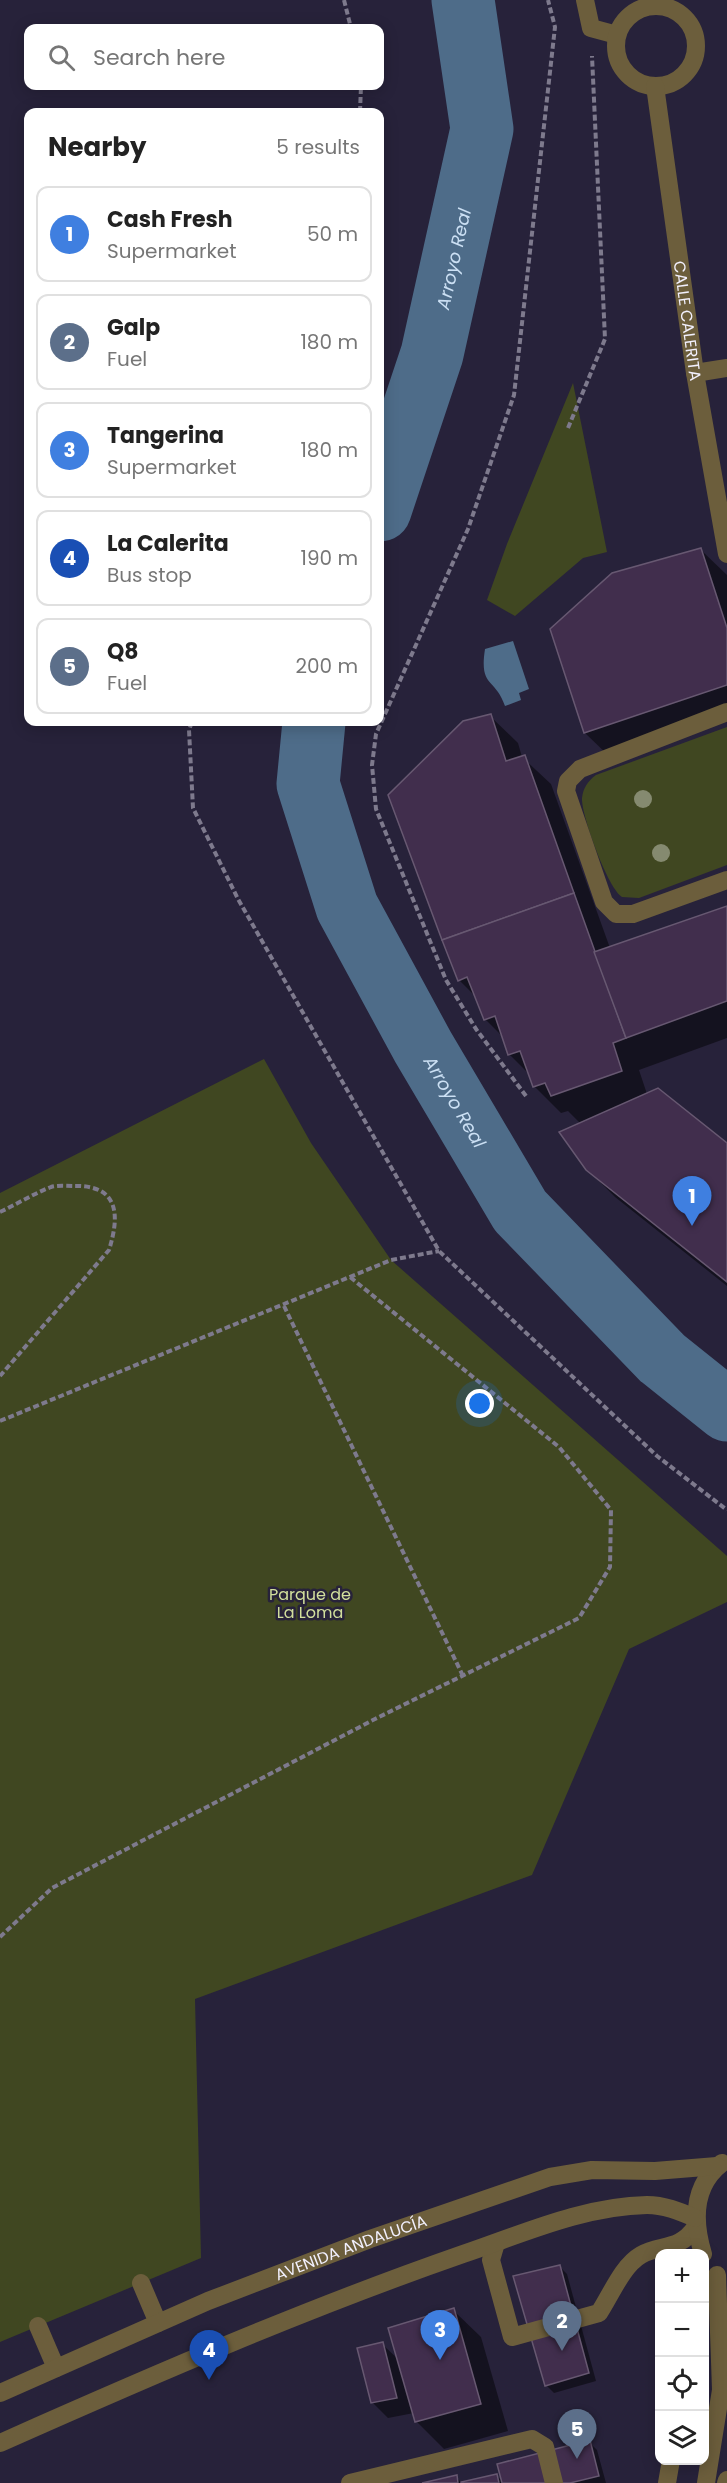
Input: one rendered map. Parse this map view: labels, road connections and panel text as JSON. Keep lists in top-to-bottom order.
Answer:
{
  "streets": {
    "street": ["CALLE CALERITA", "AVENIDA ANDALUCÍA"]
  },
  "water": ["Arroyo Real"],
  "parks": ["Parque de La Loma"],
  "page": {
    "search": "Search here",
    "heading": ["Nearby", "5 results"],
    "list": [
      {
        "mark": "1",
        "name": "Cash Fresh",
        "note": "Supermarket",
        "value": "50 m"
      },
      {
        "mark": "2",
        "name": "Galp",
        "note": "Fuel",
        "value": "180 m"
      },
      {
        "mark": "3",
        "name": "Tangerina",
        "note": "Supermarket",
        "value": "180 m"
      },
      {
        "mark": "4",
        "name": "La Calerita",
        "note": "Bus stop",
        "value": "190 m"
      },
      {
        "mark": "5",
        "name": "Q8",
        "note": "Fuel",
        "value": "200 m"
      }
    ],
    "pins": [
      "1",
      "2",
      "3",
      "4",
      "5"
    ],
    "map_buttons": ["+", "−"]
  }
}
